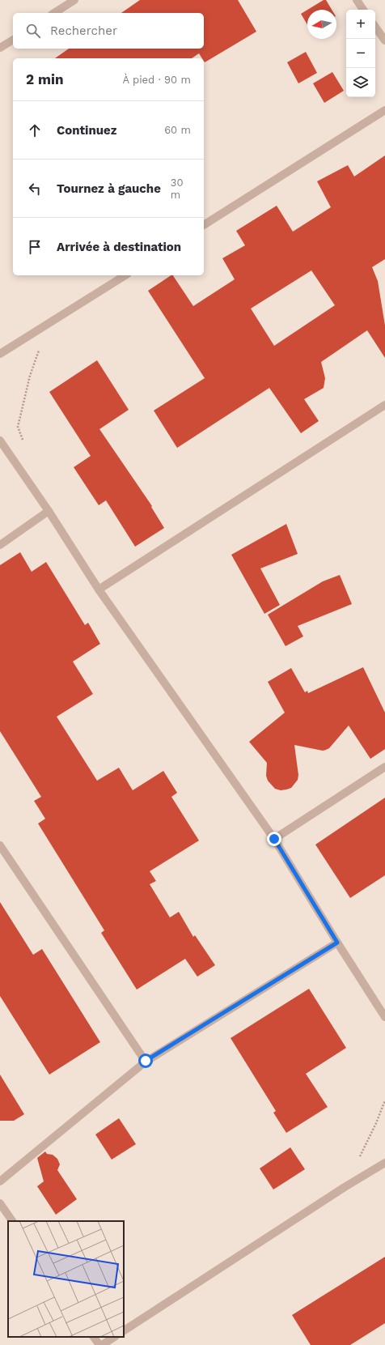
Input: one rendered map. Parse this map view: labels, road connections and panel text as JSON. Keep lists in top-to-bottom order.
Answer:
{
  "north": "left",
  "page": {
    "map_buttons": ["+", "−"],
    "search": "Rechercher",
    "heading": ["2 min", "À pied · 90 m"],
    "list": [
      ["Continuez", "60 m"],
      ["Tournez à gauche", "30 m"],
      "Arrivée à destination"
    ]
  }
}
